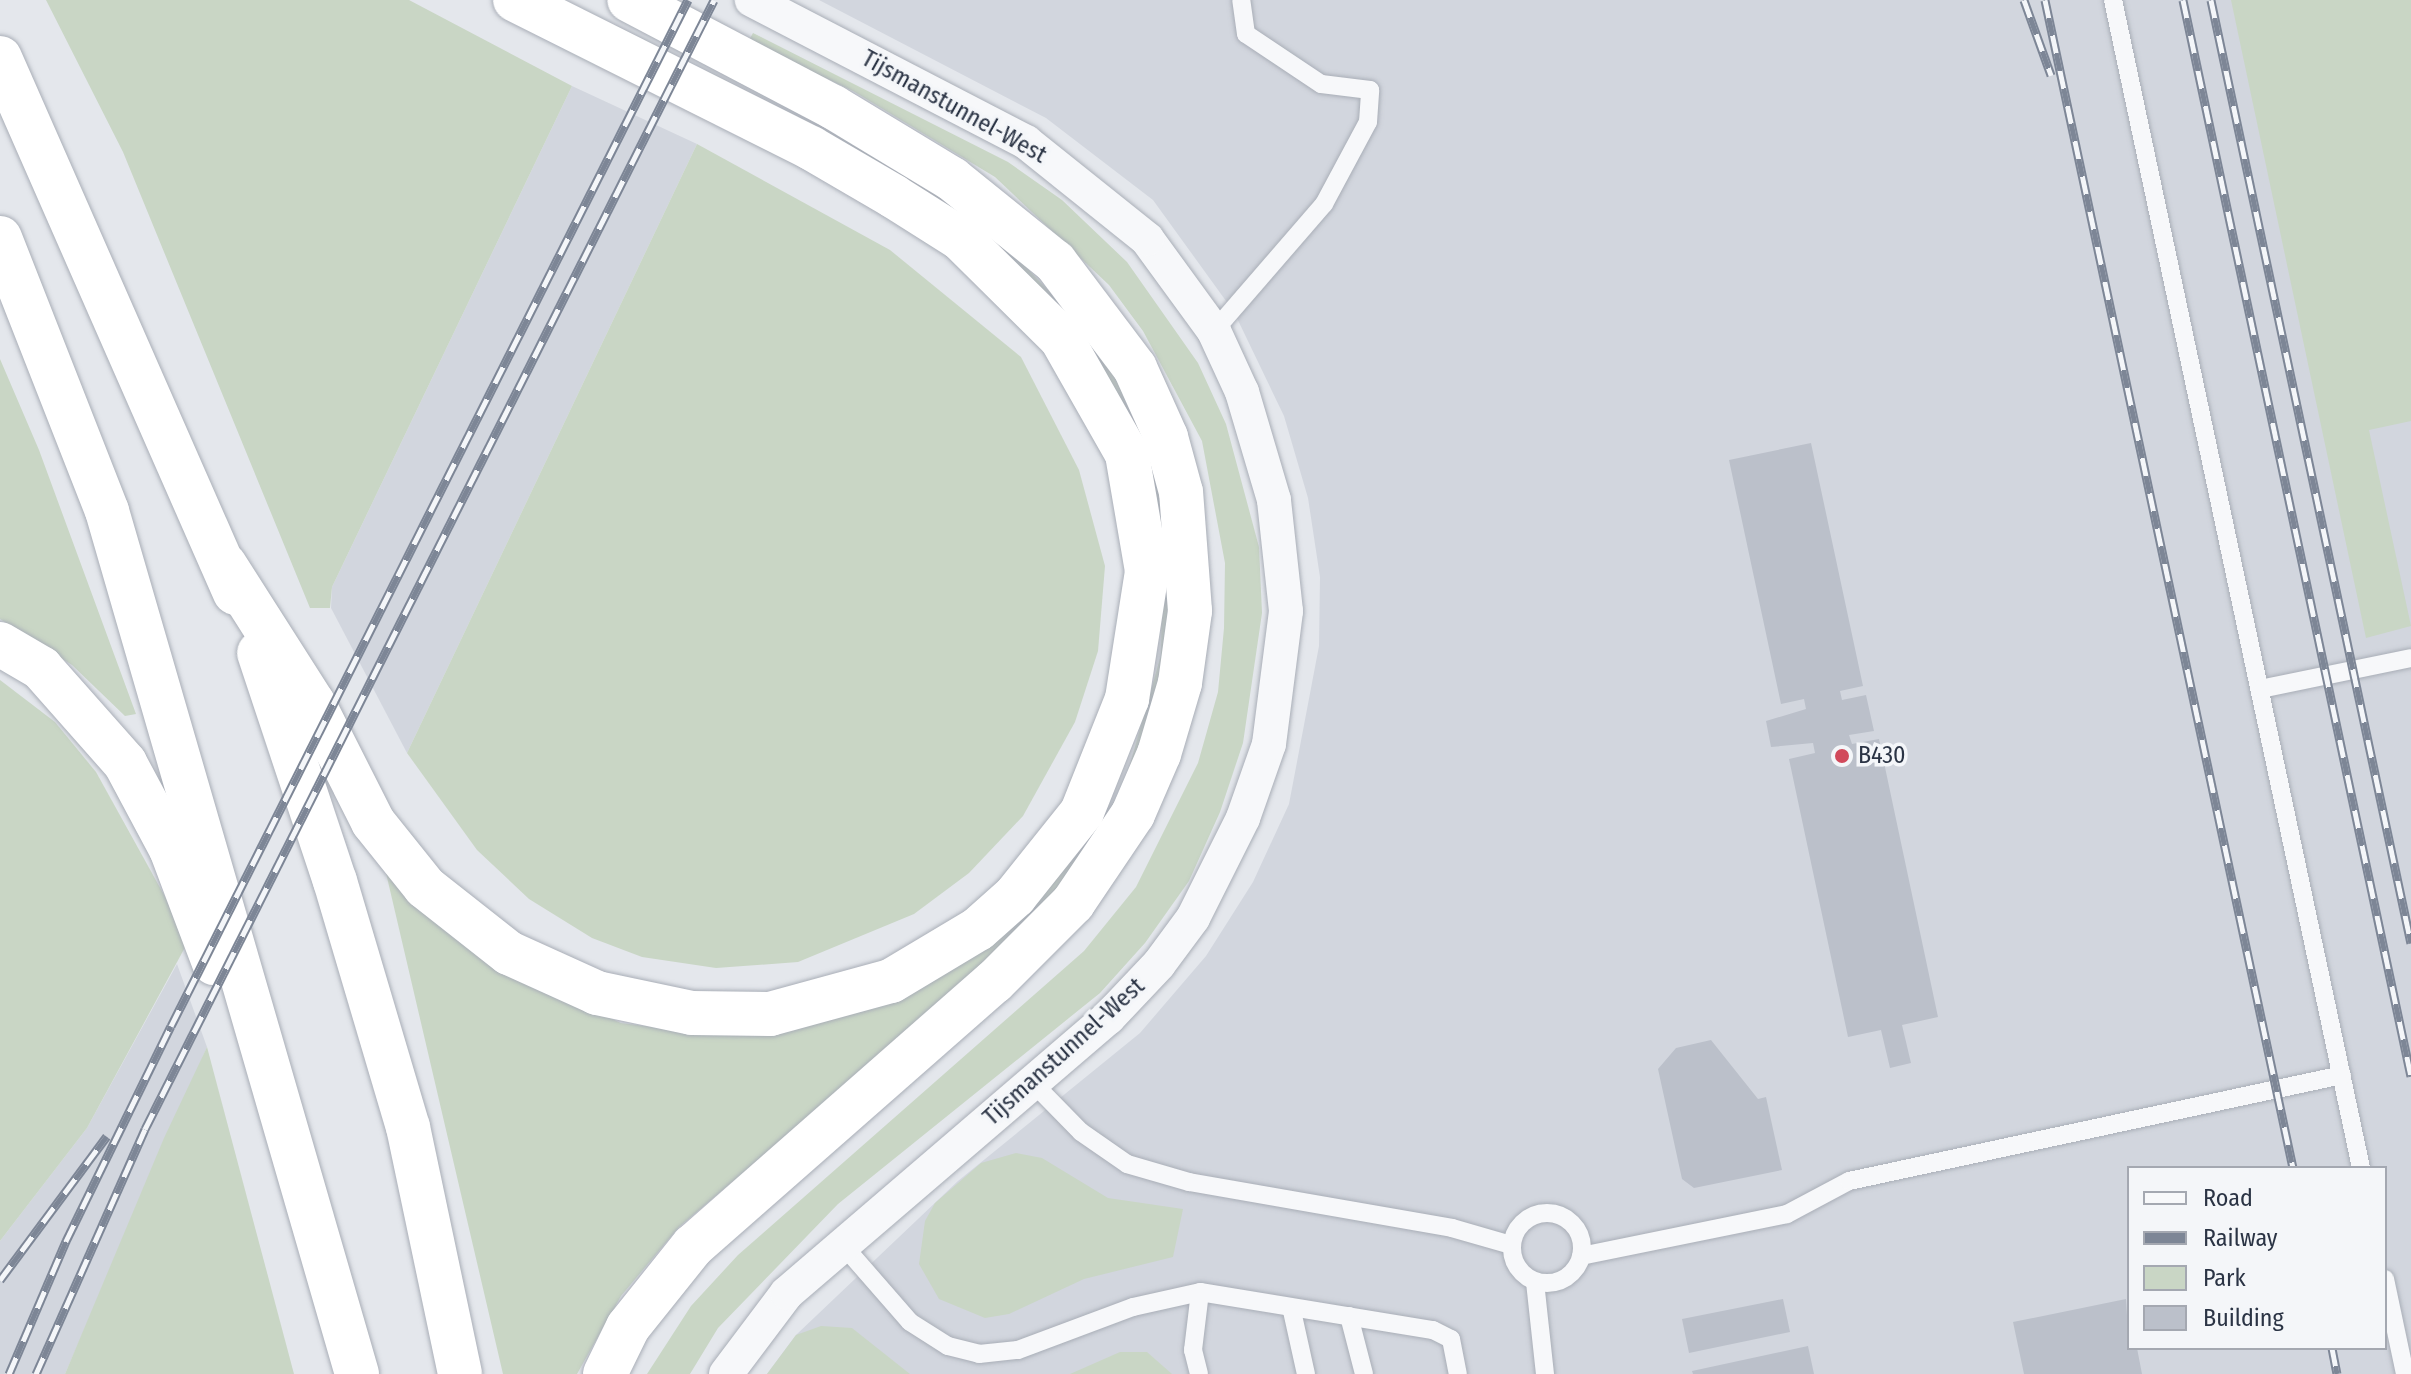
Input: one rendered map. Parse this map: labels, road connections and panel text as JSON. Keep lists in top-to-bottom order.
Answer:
{
  "streets": {
    "street": ["Tijsmanstunnel-West"]
  },
  "places": ["B430"],
  "legend": [
    "Road",
    "Railway",
    "Park",
    "Building"
  ]
}
